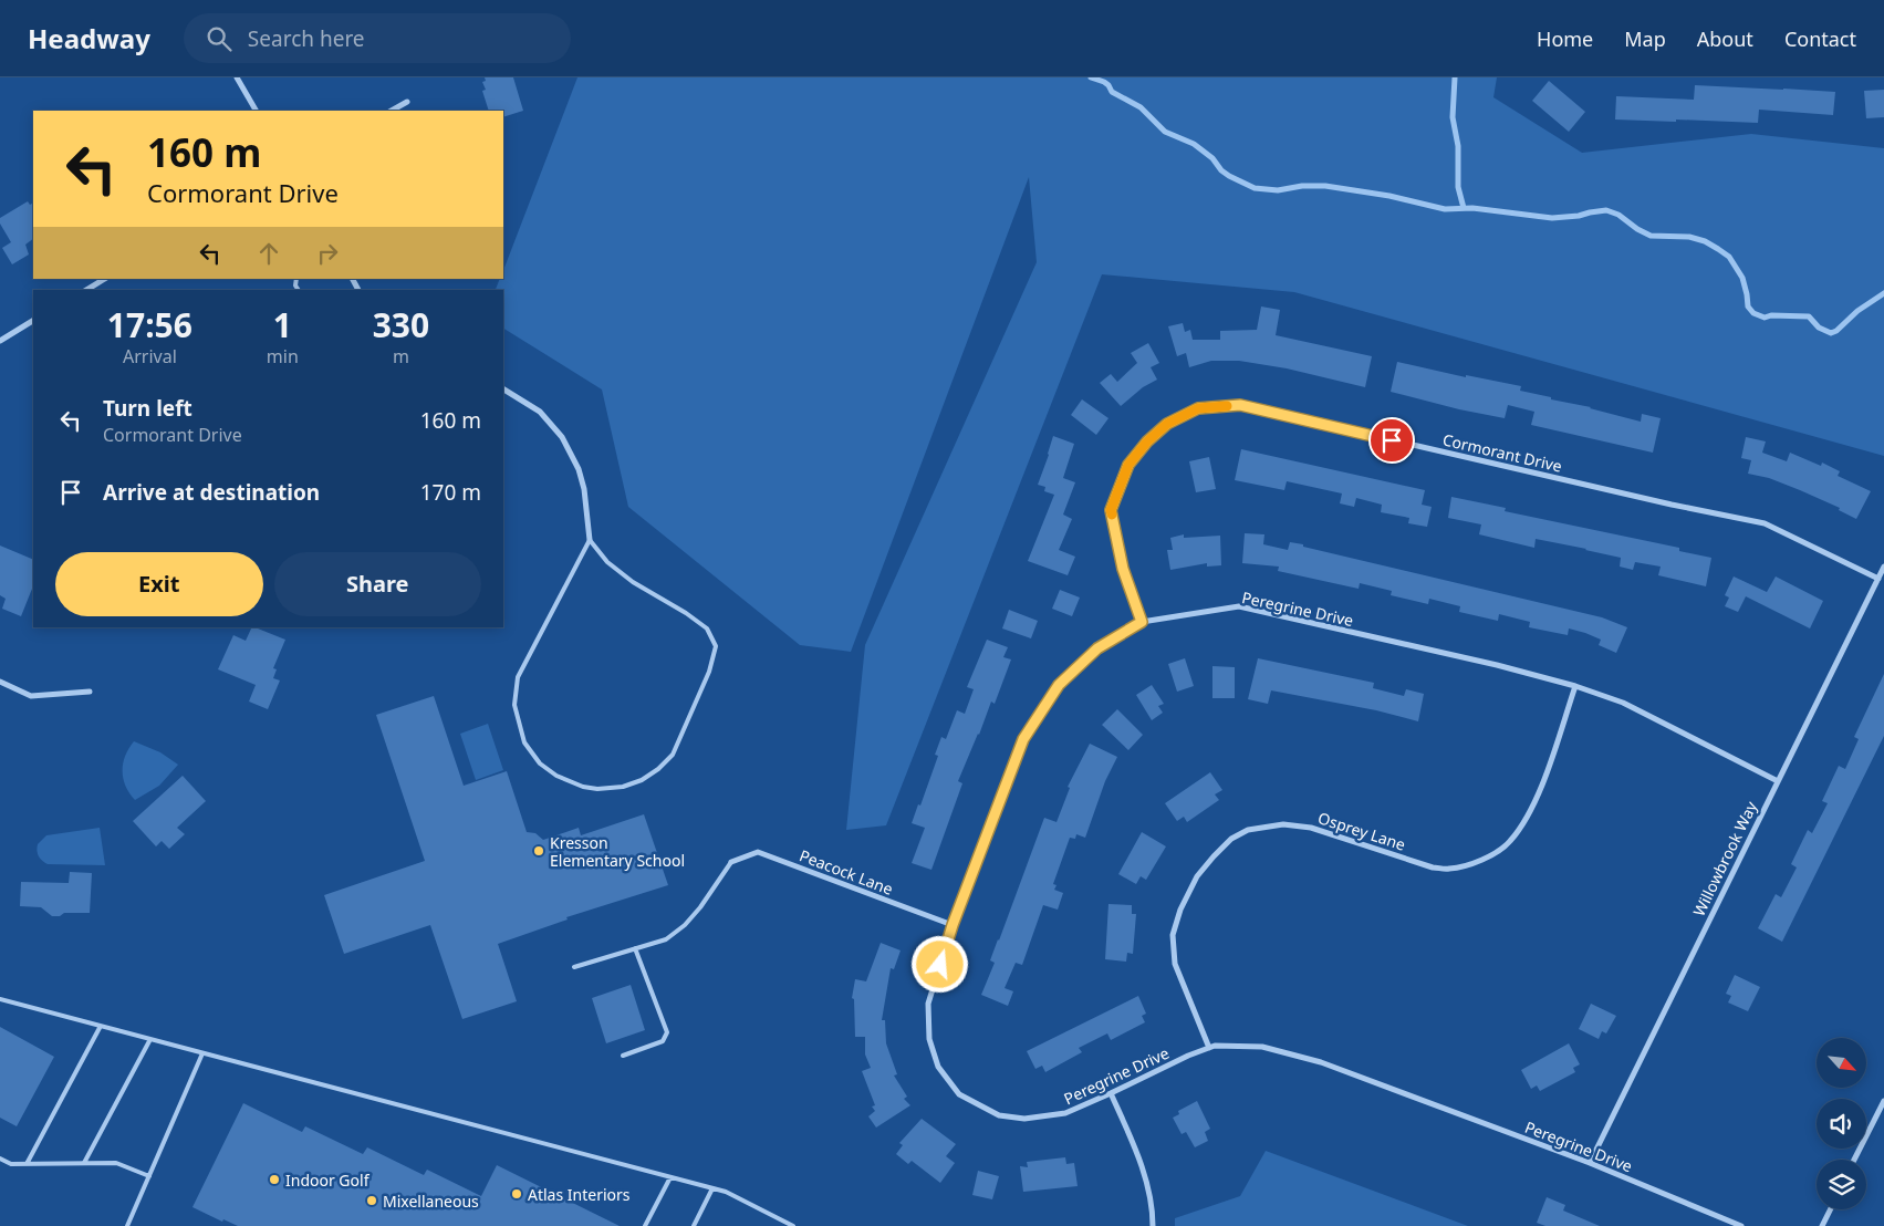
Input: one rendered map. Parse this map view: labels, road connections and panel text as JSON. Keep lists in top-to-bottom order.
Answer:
{
  "streets": {
    "street": [
      "Cormorant Drive",
      "Peregrine Drive",
      "Osprey Lane",
      "Willowbrook Way",
      "Peacock Lane"
    ]
  },
  "crossings": [
    ["Cormorant Drive", "Peregrine Drive"],
    ["Cormorant Drive", "Willowbrook Way"],
    ["Peregrine Drive", "Osprey Lane"],
    ["Peregrine Drive", "Willowbrook Way"],
    ["Peregrine Drive", "Peacock Lane"]
  ],
  "places": [
    "Kresson Elementary School",
    "Indoor Golf",
    "Atlas Interiors",
    "Mixellaneous"
  ],
  "north": "bottom right",
  "page": {
    "header": "Headway",
    "search": "Search here",
    "nav": [
      "Home",
      "Map",
      "About",
      "Contact"
    ],
    "turn": ["160 m", "Cormorant Drive"],
    "eta": [
      "17:56",
      "Arrival",
      "1",
      "min",
      "330",
      "m"
    ],
    "list": [
      {
        "name": "Turn left",
        "note": "Cormorant Drive",
        "value": "160 m"
      },
      {
        "name": "Arrive at destination",
        "value": "170 m"
      }
    ],
    "buttons": ["Exit", "Share"]
  }
}
